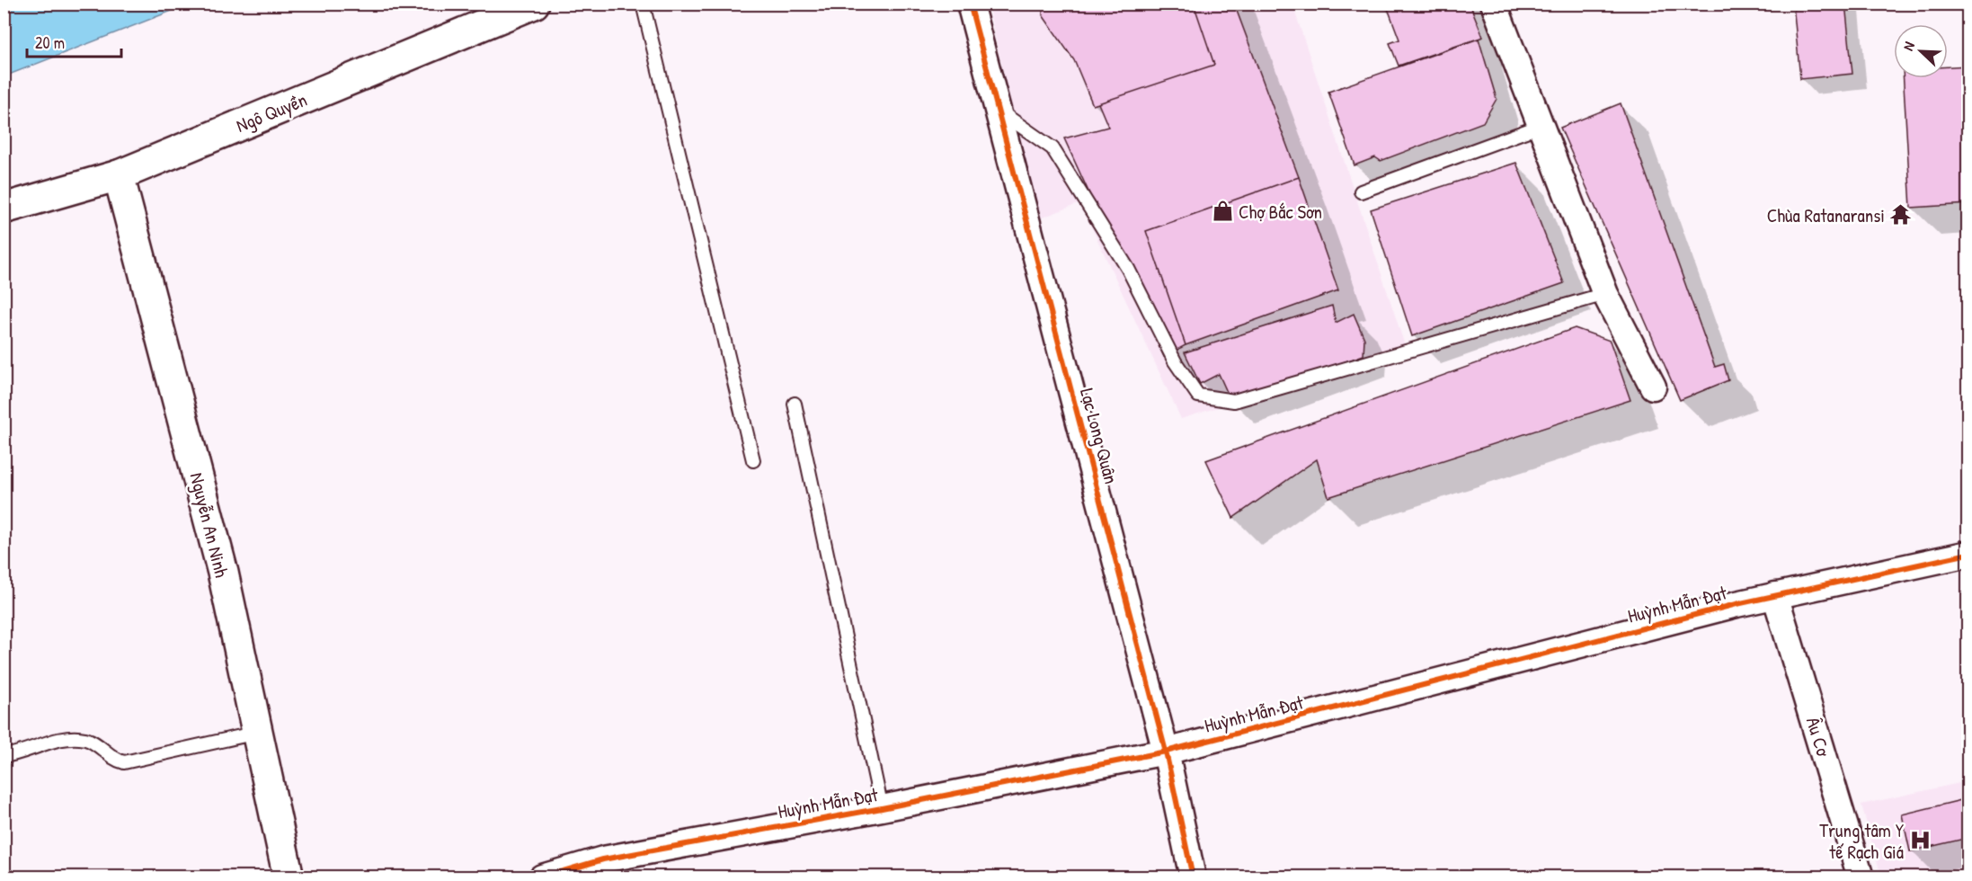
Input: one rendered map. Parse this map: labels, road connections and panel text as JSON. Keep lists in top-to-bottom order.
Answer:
{
  "streets": {
    "street": [
      "Ngô Quyền",
      "Lạc Long Quân",
      "Nguyễn An Ninh",
      "Huỳnh Mẫn Đạt",
      "Âu Cơ"
    ]
  },
  "crossings": [
    ["Ngô Quyền", "Nguyễn An Ninh"],
    ["Lạc Long Quân", "Huỳnh Mẫn Đạt"],
    ["Huỳnh Mẫn Đạt", "Âu Cơ"]
  ],
  "places": {
    "shop": ["Chợ Bắc Sơn"],
    "temple": ["Chùa Ratanaransi"],
    "hospital": ["Trung tâm Y tế Rạch Giá"]
  },
  "scale_bar": "20 m",
  "north": "top left"
}
